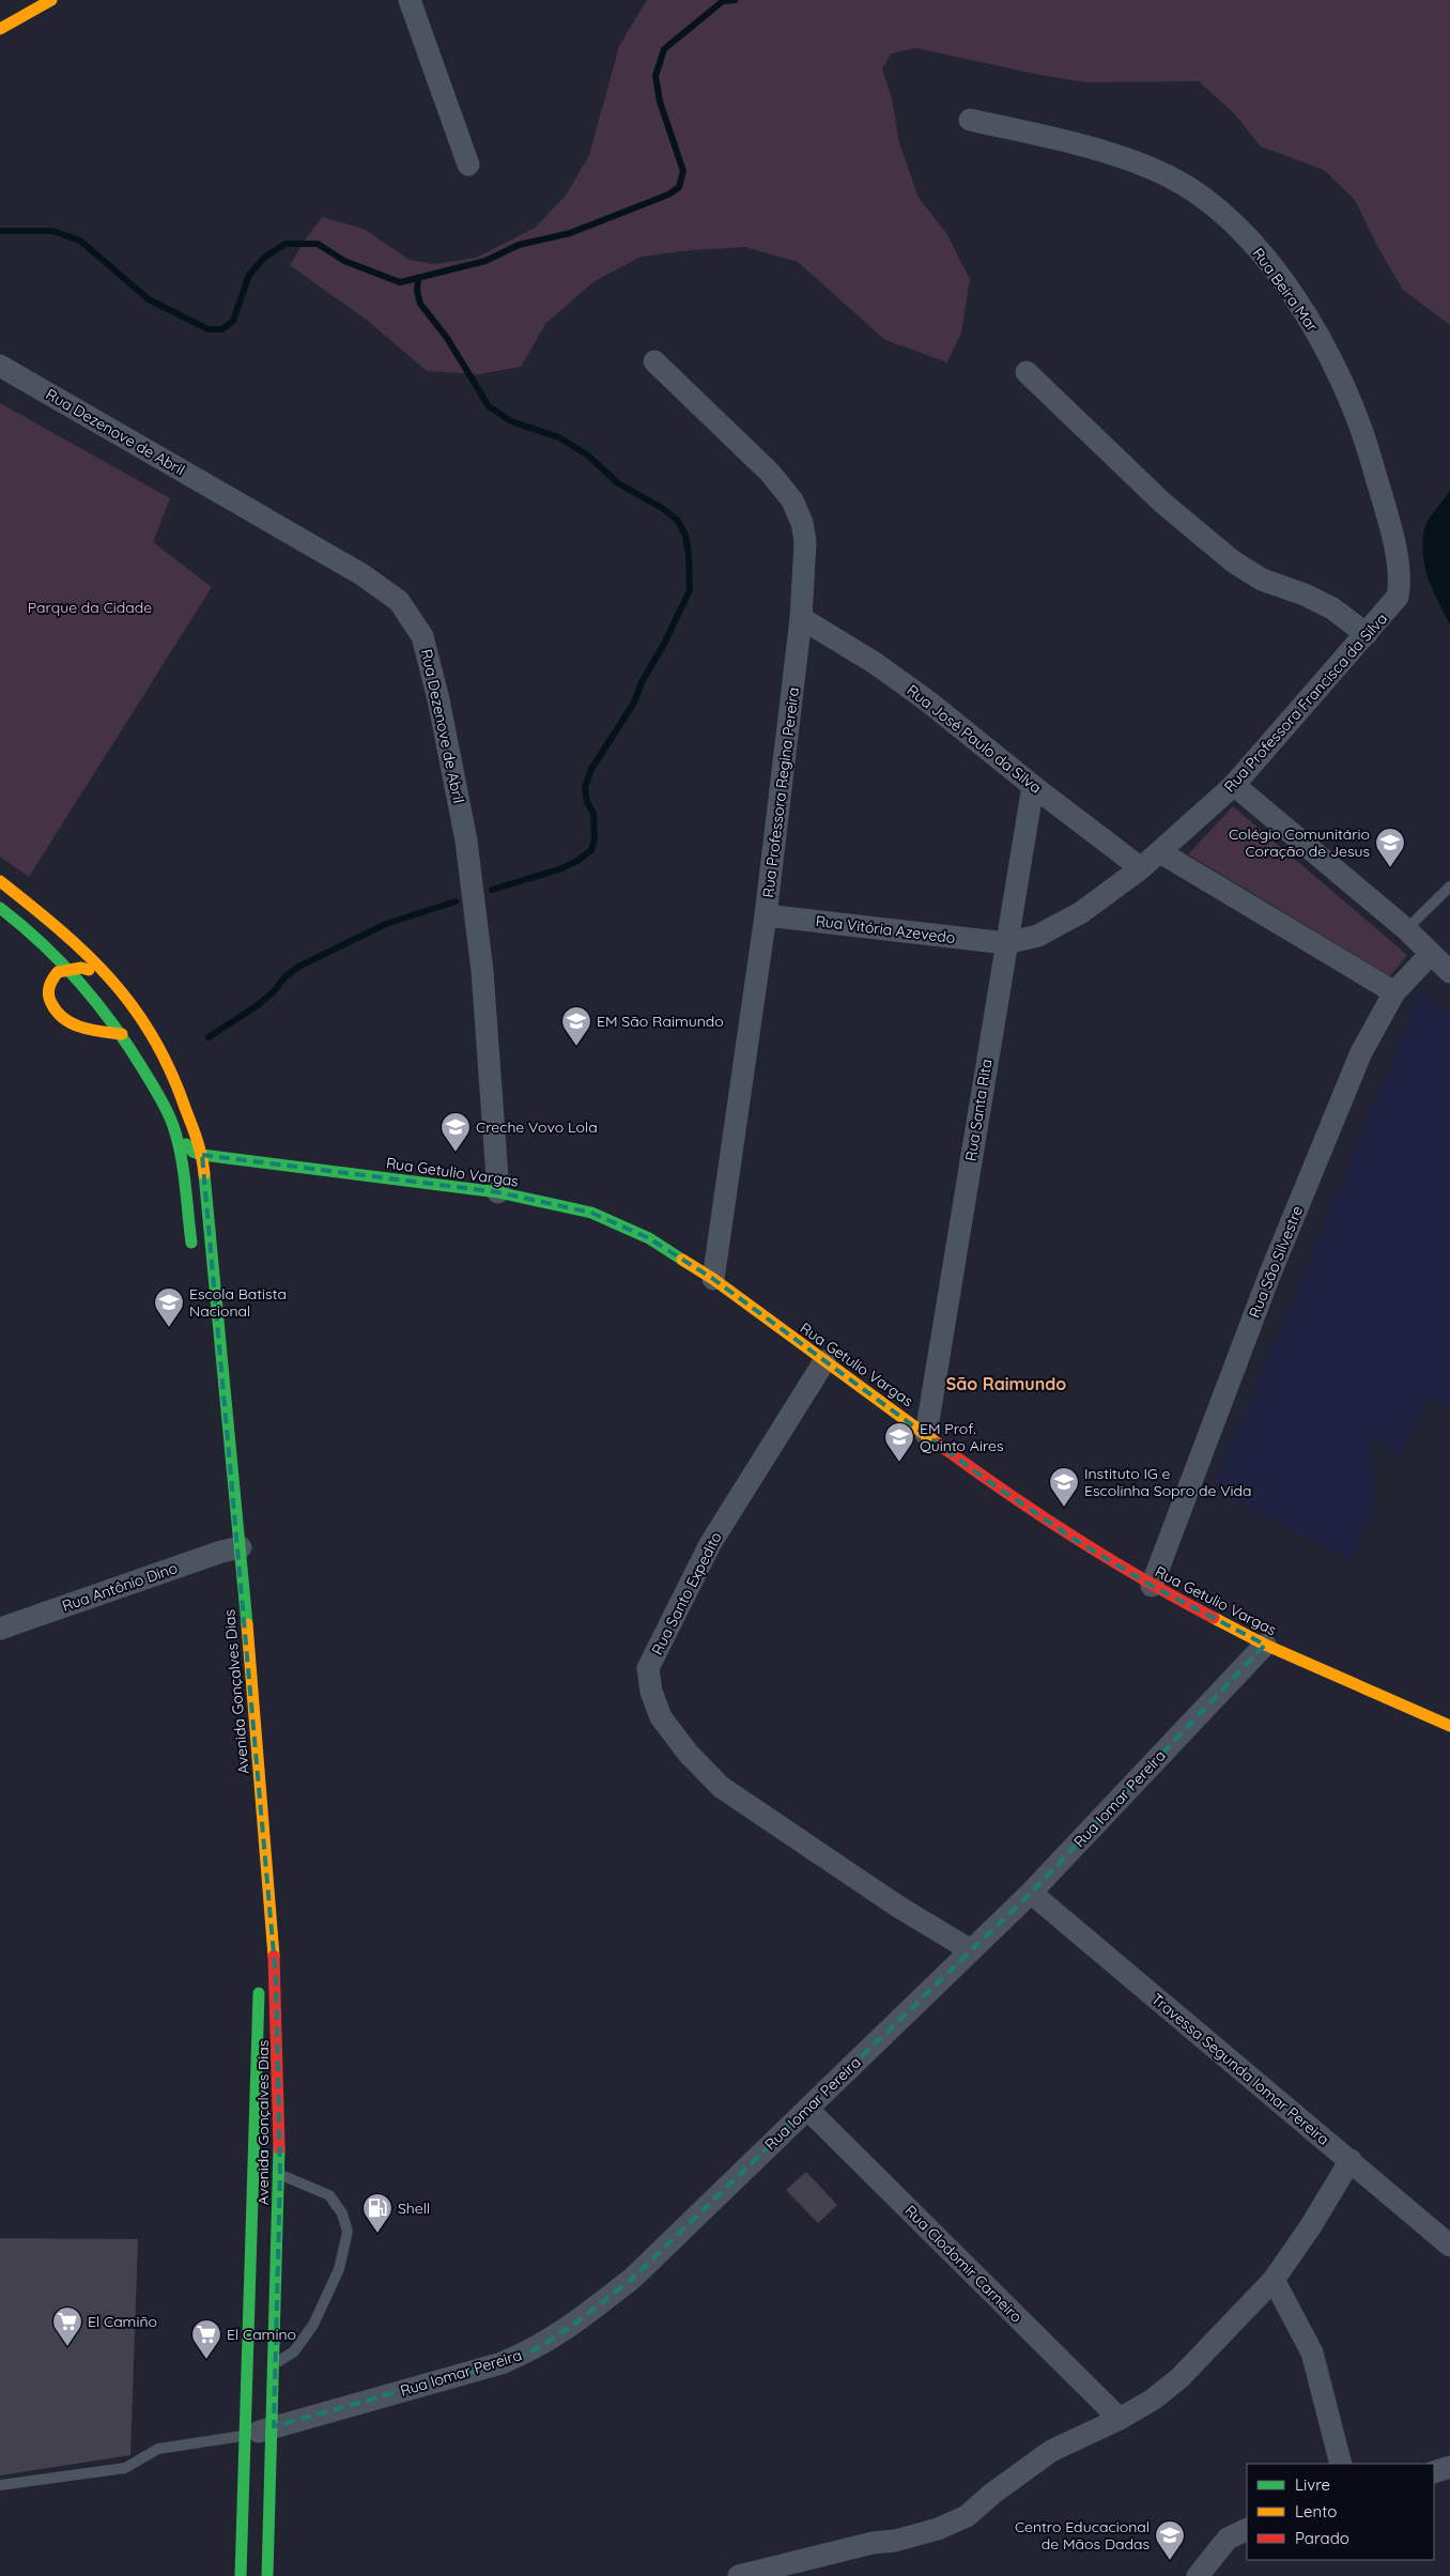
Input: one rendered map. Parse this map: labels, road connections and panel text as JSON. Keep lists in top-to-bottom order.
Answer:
{
  "streets": {
    "main road": ["Rua Getulio Vargas", "Avenida Gonçalves Dias"],
    "street": [
      "Rua Beira Mar",
      "Rua Dezenove de Abril",
      "Rua Professora Francisca da Silva",
      "Rua José Paulo da Silva",
      "Rua Professora Regina Pereira",
      "Rua Vitória Azevedo",
      "Rua Santa Rita",
      "Rua São Silvestre",
      "Rua Antônio Dino",
      "Rua Santo Expedito",
      "Rua Iomar Pereira",
      "Travessa Segunda Iomar Pereira",
      "Rua Clodomir Carneiro"
    ]
  },
  "crossings": [
    ["Rua Beira Mar", "Rua Professora Francisca da Silva"],
    ["Rua Dezenove de Abril", "Rua Getulio Vargas"],
    ["Rua Professora Francisca da Silva", "Rua José Paulo da Silva"],
    ["Rua Professora Francisca da Silva", "Rua Vitória Azevedo"],
    ["Rua Professora Francisca da Silva", "Rua Santa Rita"],
    ["Rua José Paulo da Silva", "Rua Professora Regina Pereira"],
    ["Rua José Paulo da Silva", "Rua Santa Rita"],
    ["Rua Professora Regina Pereira", "Rua Vitória Azevedo"],
    ["Rua Professora Regina Pereira", "Rua Getulio Vargas"],
    ["Rua Vitória Azevedo", "Rua Santa Rita"],
    ["Rua Santa Rita", "Rua Getulio Vargas"],
    ["Rua Getulio Vargas", "Rua São Silvestre"],
    ["Rua Getulio Vargas", "Rua Santo Expedito"],
    ["Rua Getulio Vargas", "Avenida Gonçalves Dias"],
    ["Rua Getulio Vargas", "Rua Iomar Pereira"],
    ["Rua Antônio Dino", "Avenida Gonçalves Dias"],
    ["Rua Santo Expedito", "Rua Iomar Pereira"],
    ["Avenida Gonçalves Dias", "Rua Iomar Pereira"],
    ["Rua Iomar Pereira", "Travessa Segunda Iomar Pereira"],
    ["Rua Iomar Pereira", "Rua Clodomir Carneiro"]
  ],
  "districts": ["São Raimundo"],
  "parks": ["Parque da Cidade"],
  "places": {
    "school or university": [
      "Colégio Comunitário Coração de Jesus",
      "EM São Raimundo",
      "Creche Vovo Lola",
      "Escola Batista Nacional",
      "EM Prof. Quinto Aires",
      "Instituto IG e Escolinha Sopro de Vida",
      "Centro Educacional de Mãos Dadas"
    ],
    "fuel station": ["Shell"],
    "supermarket": ["El Camiño", "El Camino"]
  },
  "legend": ["Livre", "Lento", "Parado"]
}
